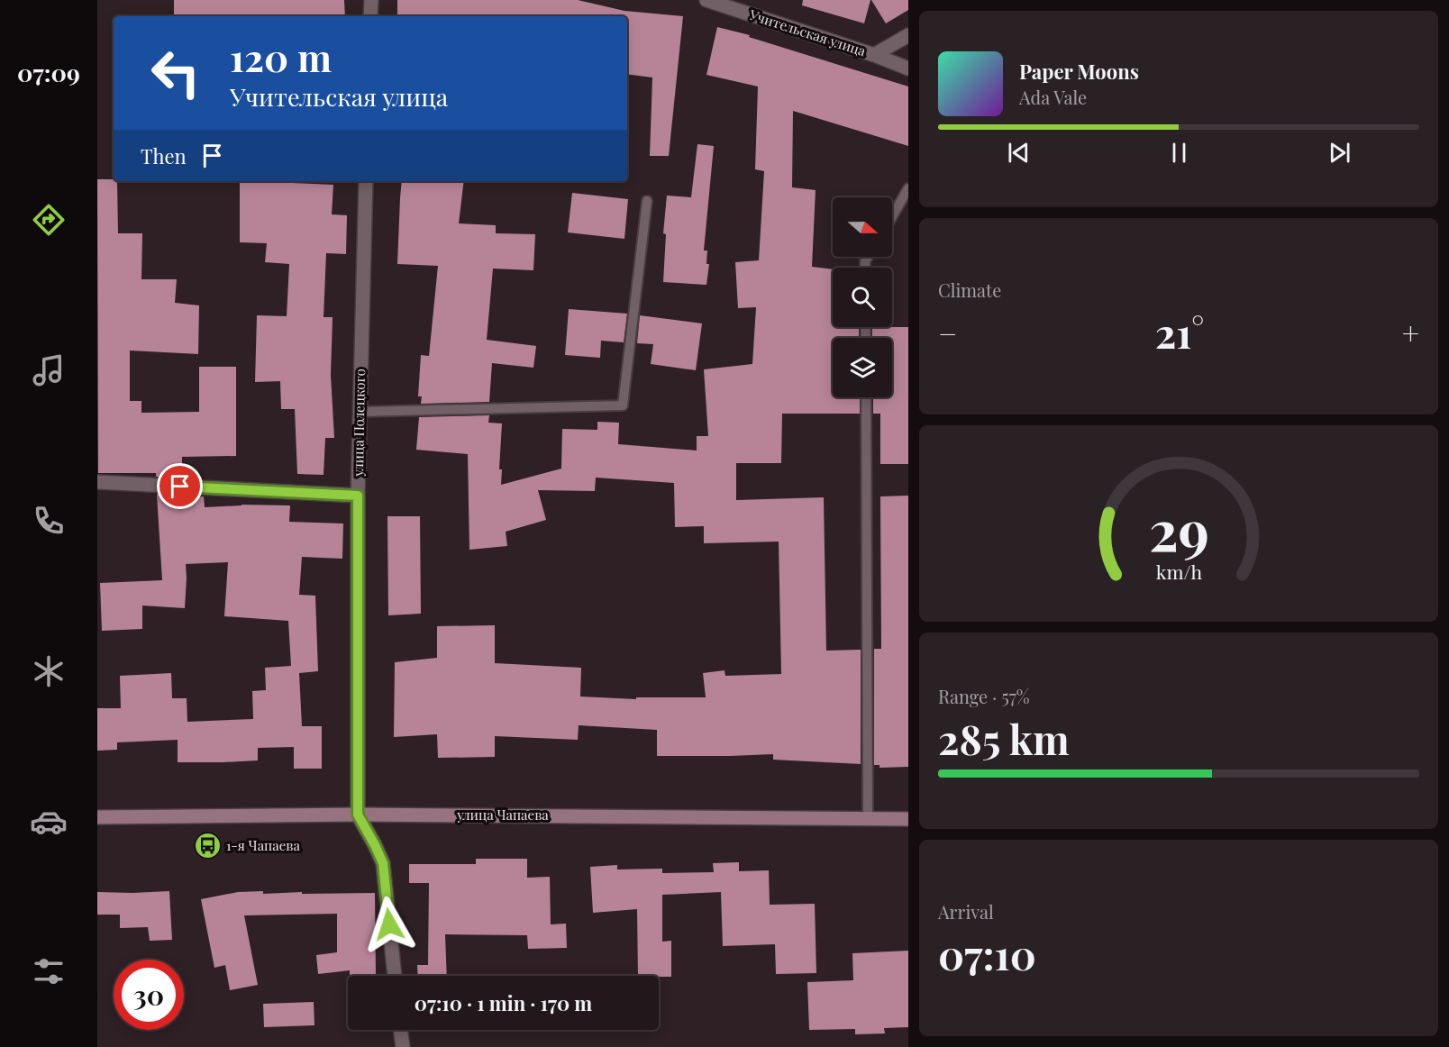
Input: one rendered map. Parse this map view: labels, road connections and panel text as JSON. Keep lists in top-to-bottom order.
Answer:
{
  "streets": {
    "street": ["Учительская улица", "улица Полецкого", "улица Чапаева"]
  },
  "crossings": [
    ["улица Полецкого", "улица Чапаева"]
  ],
  "places": {
    "bus stop": ["1-я Чапаева"]
  },
  "north": "right",
  "page": {
    "tabs": "07:09",
    "turn": ["120 m", "Учительская улица"],
    "song": ["Paper Moons", "Ada Vale"],
    "then": "Then",
    "tile": [
      "Climate",
      ["Range · 57%", "285 km"],
      ["Arrival", "07:10"]
    ],
    "heat": ["−", "21°", "+"],
    "limit": "30",
    "trip": "07:10 · 1 min · 170 m",
    "gauge": ["29", "km/h"]
  }
}
